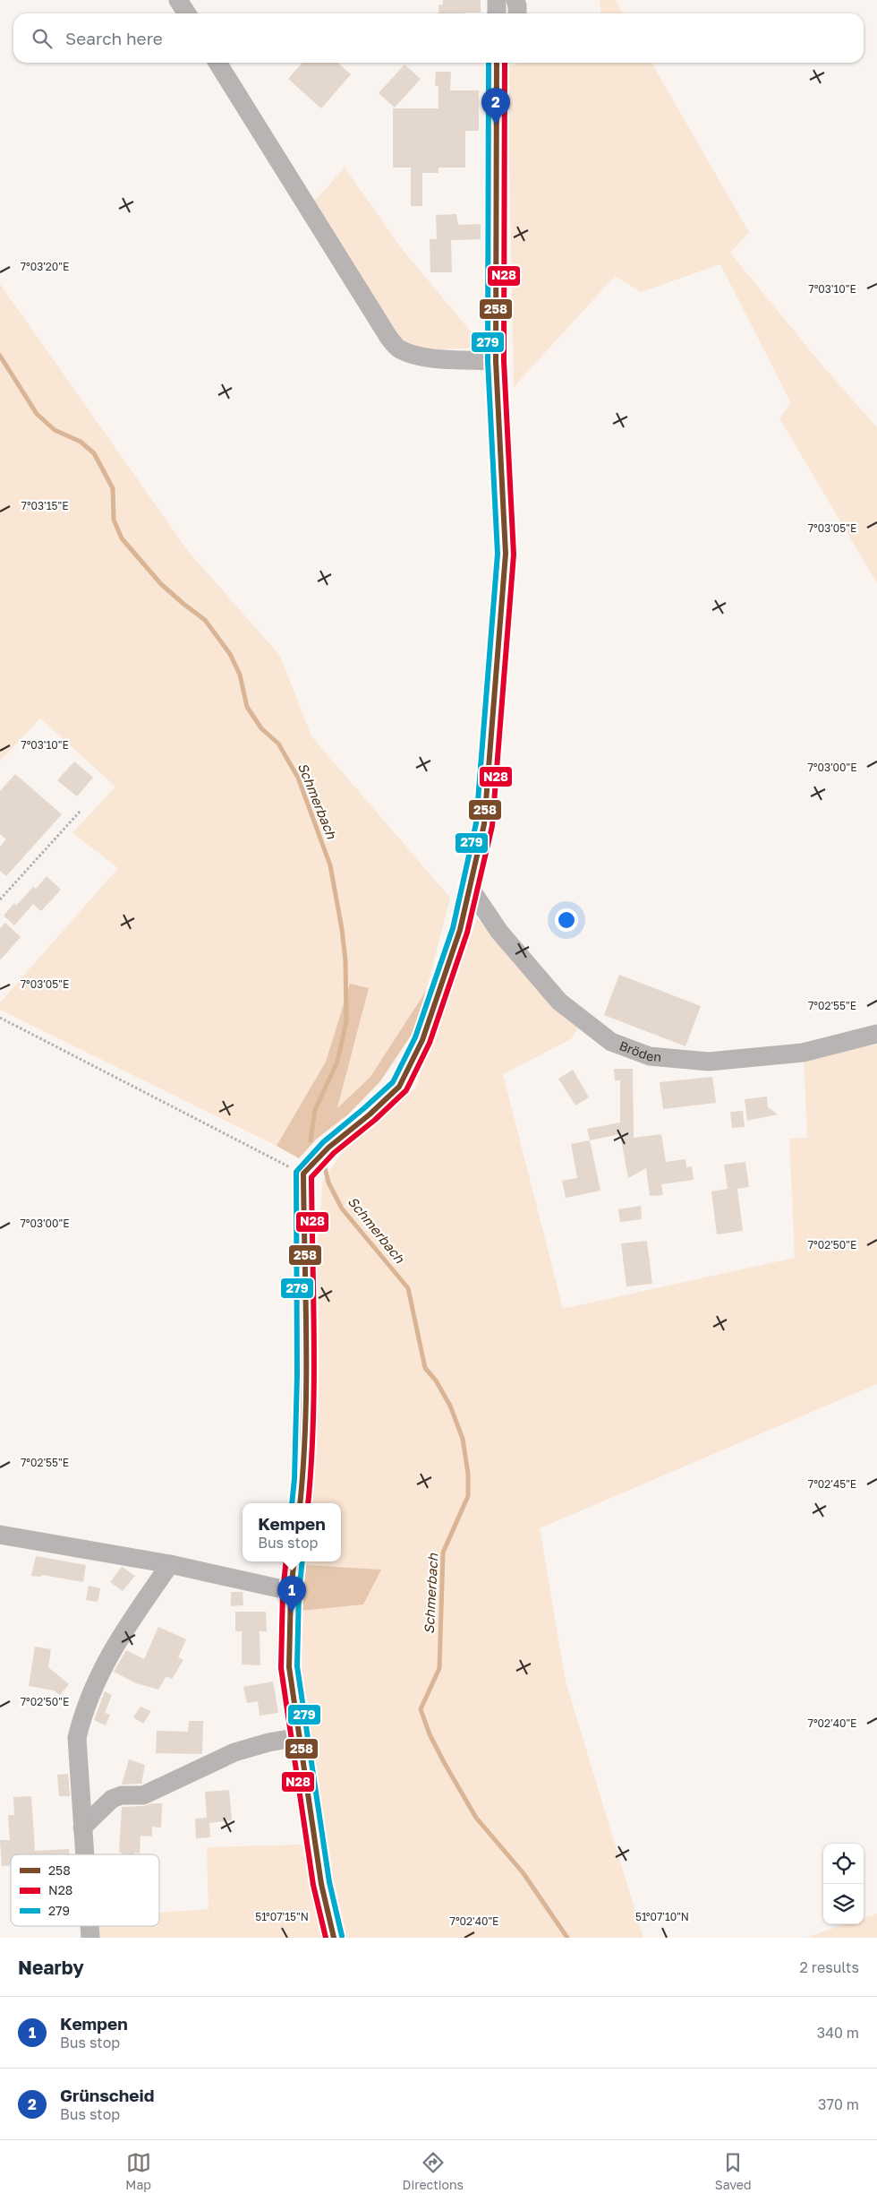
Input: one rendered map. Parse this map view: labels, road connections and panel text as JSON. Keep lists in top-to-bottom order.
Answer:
{
  "streets": {
    "street": ["Bröden"]
  },
  "water": ["Schmerbach"],
  "lines": ["transit line 258", "transit line N28", "transit line 279"],
  "legend": ["258", "N28", "279"],
  "page": {
    "search": "Search here",
    "pins": ["2", "1"],
    "popup": ["Kempen", "Bus stop"],
    "heading": ["Nearby", "2 results"],
    "list": [
      {
        "mark": "1",
        "name": "Kempen",
        "note": "Bus stop",
        "value": "340 m"
      },
      {
        "mark": "2",
        "name": "Grünscheid",
        "note": "Bus stop",
        "value": "370 m"
      }
    ],
    "nav": ["Map", "Directions", "Saved"]
  },
  "coordinates": [
    "7°03'20\"E",
    "7°03'10\"E",
    "7°03'15\"E",
    "7°03'05\"E",
    "7°03'00\"E",
    "7°02'55\"E",
    "7°02'50\"E",
    "7°02'45\"E",
    "7°02'40\"E",
    "51°07'15\"N",
    "51°07'10\"N"
  ]
}
